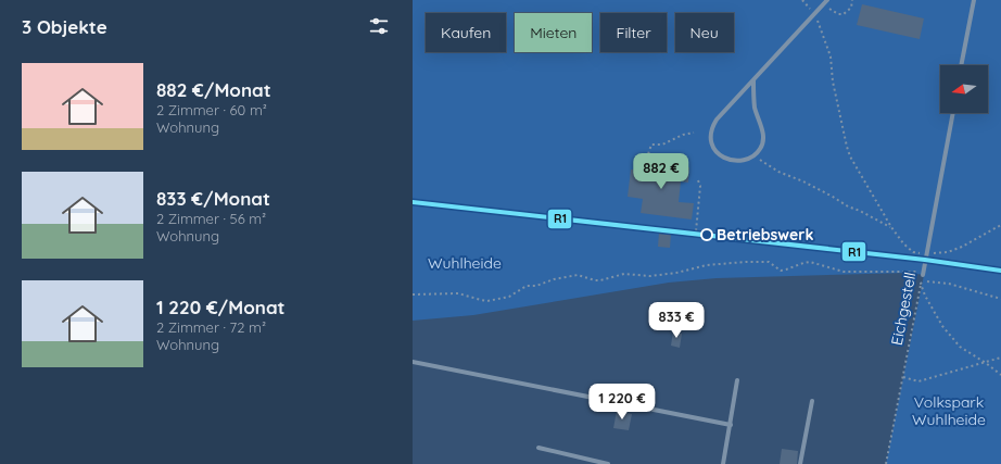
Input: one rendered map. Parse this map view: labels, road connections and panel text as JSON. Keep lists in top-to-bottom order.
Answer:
{
  "streets": {
    "lane": ["Eichgestell"]
  },
  "parks": ["Wuhlheide", "Volkspark Wuhlheide"],
  "places": ["Betriebswerk"],
  "lines": ["transit line R1"],
  "north": "left",
  "page": {
    "heading": "3 Objekte",
    "chip": [
      "Kaufen",
      "Mieten",
      "Filter",
      "Neu"
    ],
    "list": [
      {
        "name": "882 €/Monat",
        "note": "2 Zimmer · 60 m² · Wohnung"
      },
      {
        "name": "833 €/Monat",
        "note": "2 Zimmer · 56 m² · Wohnung"
      },
      {
        "name": "1 220 €/Monat",
        "note": "2 Zimmer · 72 m² · Wohnung"
      }
    ],
    "price": ["882 €", "833 €", "1 220 €"]
  }
}
